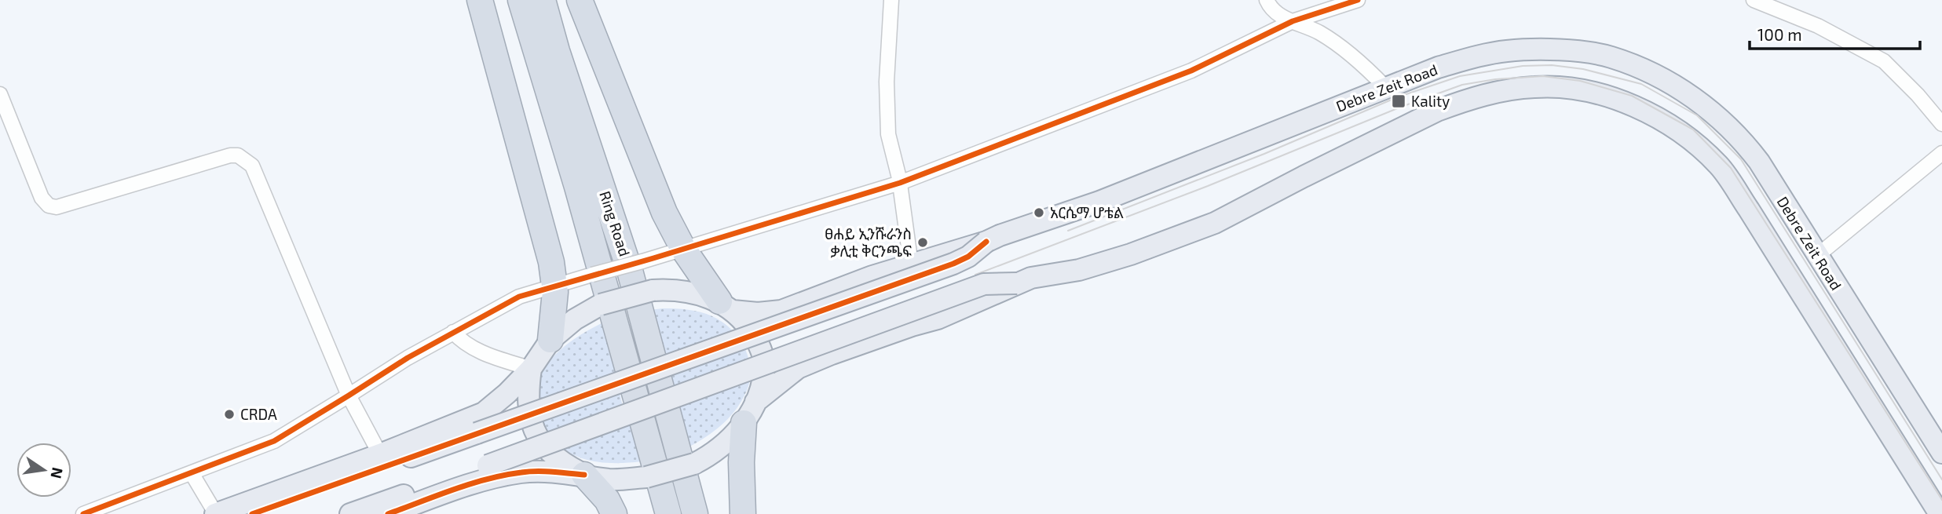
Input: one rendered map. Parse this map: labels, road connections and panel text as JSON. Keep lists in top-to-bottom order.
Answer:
{
  "streets": {
    "highway": ["Ring Road"],
    "main road": ["Debre Zeit Road"]
  },
  "places": {
    "transit": ["Kality"],
    "other": ["አርሴማ ሆቴል", "ፀሐይ ኢንሹራንስ ቃሊቲ ቅርንጫፍ", "CRDA"]
  },
  "scale_bar": "100 m",
  "north": "right"
}
